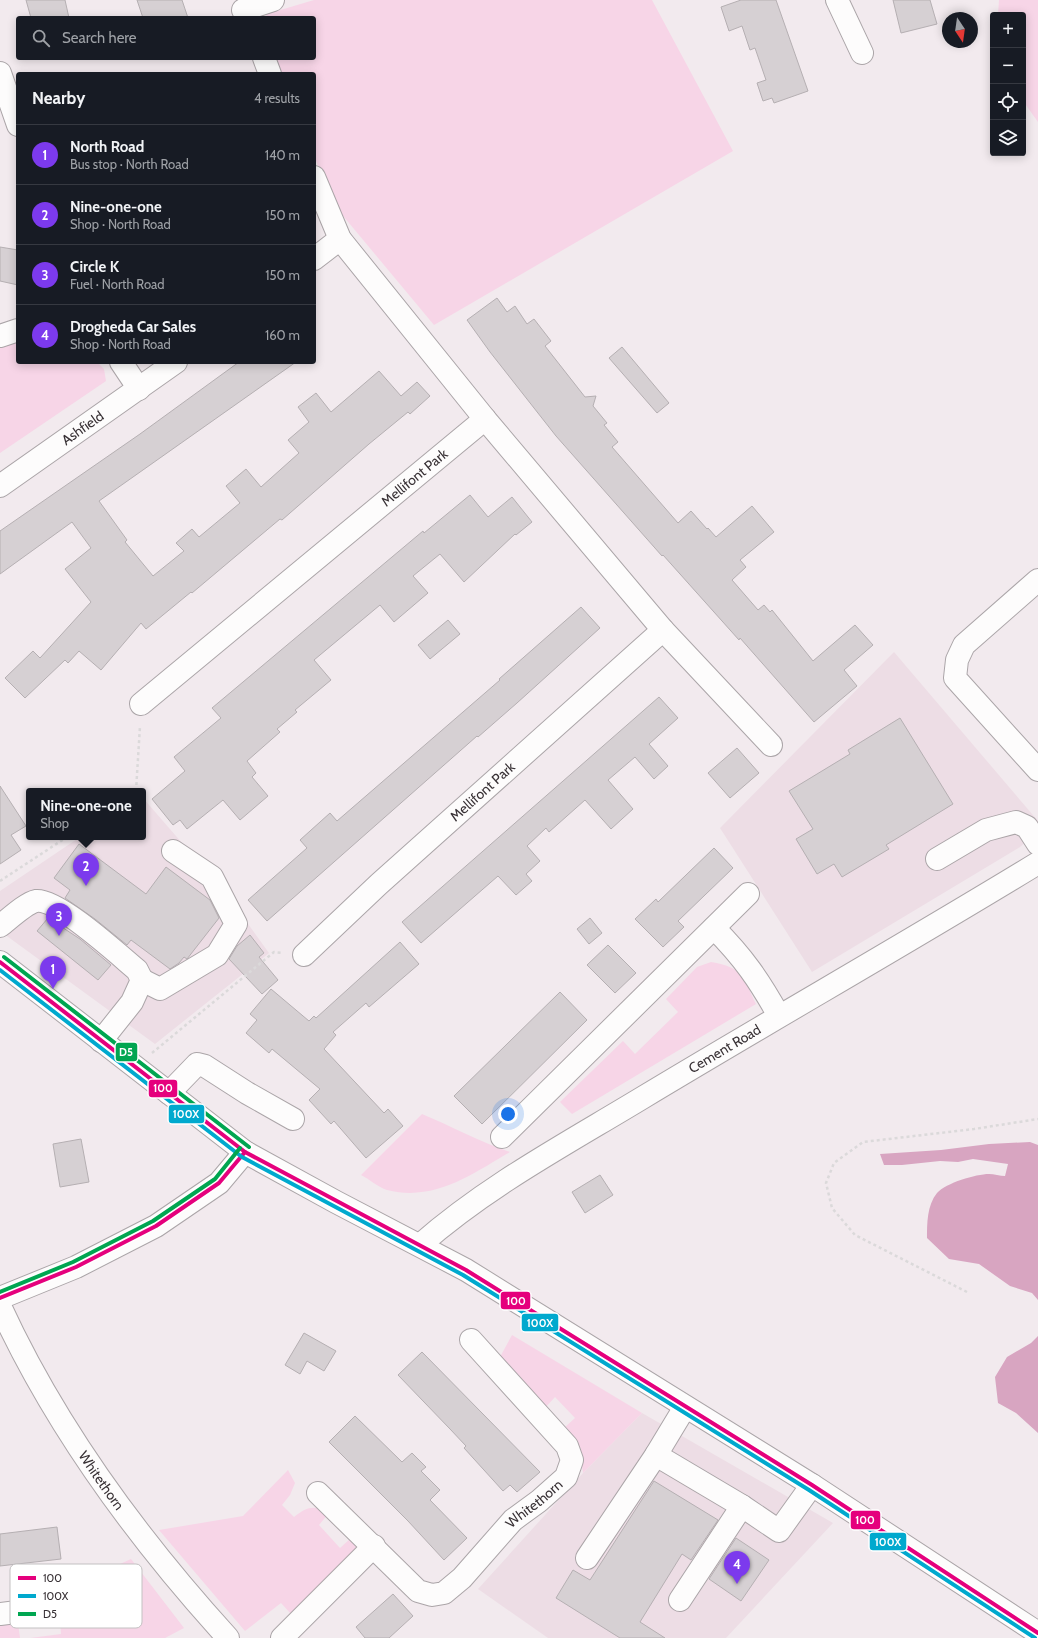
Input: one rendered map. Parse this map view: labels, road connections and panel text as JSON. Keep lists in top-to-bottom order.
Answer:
{
  "streets": {
    "street": [
      "Ashfield",
      "Mellifont Park",
      "Cement Road",
      "Whitethorn"
    ]
  },
  "lines": ["transit line D5", "transit line 100", "transit line 100X"],
  "legend": ["100", "100X", "D5"],
  "north": "bottom",
  "page": {
    "map_buttons": ["+", "−"],
    "search": "Search here",
    "heading": ["Nearby", "4 results"],
    "list": [
      {
        "mark": "1",
        "name": "North Road",
        "note": "Bus stop · North Road",
        "value": "140 m"
      },
      {
        "mark": "2",
        "name": "Nine-one-one",
        "note": "Shop · North Road",
        "value": "150 m"
      },
      {
        "mark": "3",
        "name": "Circle K",
        "note": "Fuel · North Road",
        "value": "150 m"
      },
      {
        "mark": "4",
        "name": "Drogheda Car Sales",
        "note": "Shop · North Road",
        "value": "160 m"
      }
    ],
    "popup": ["Nine-one-one", "Shop"],
    "pins": [
      "2",
      "3",
      "1",
      "4"
    ]
  }
}
